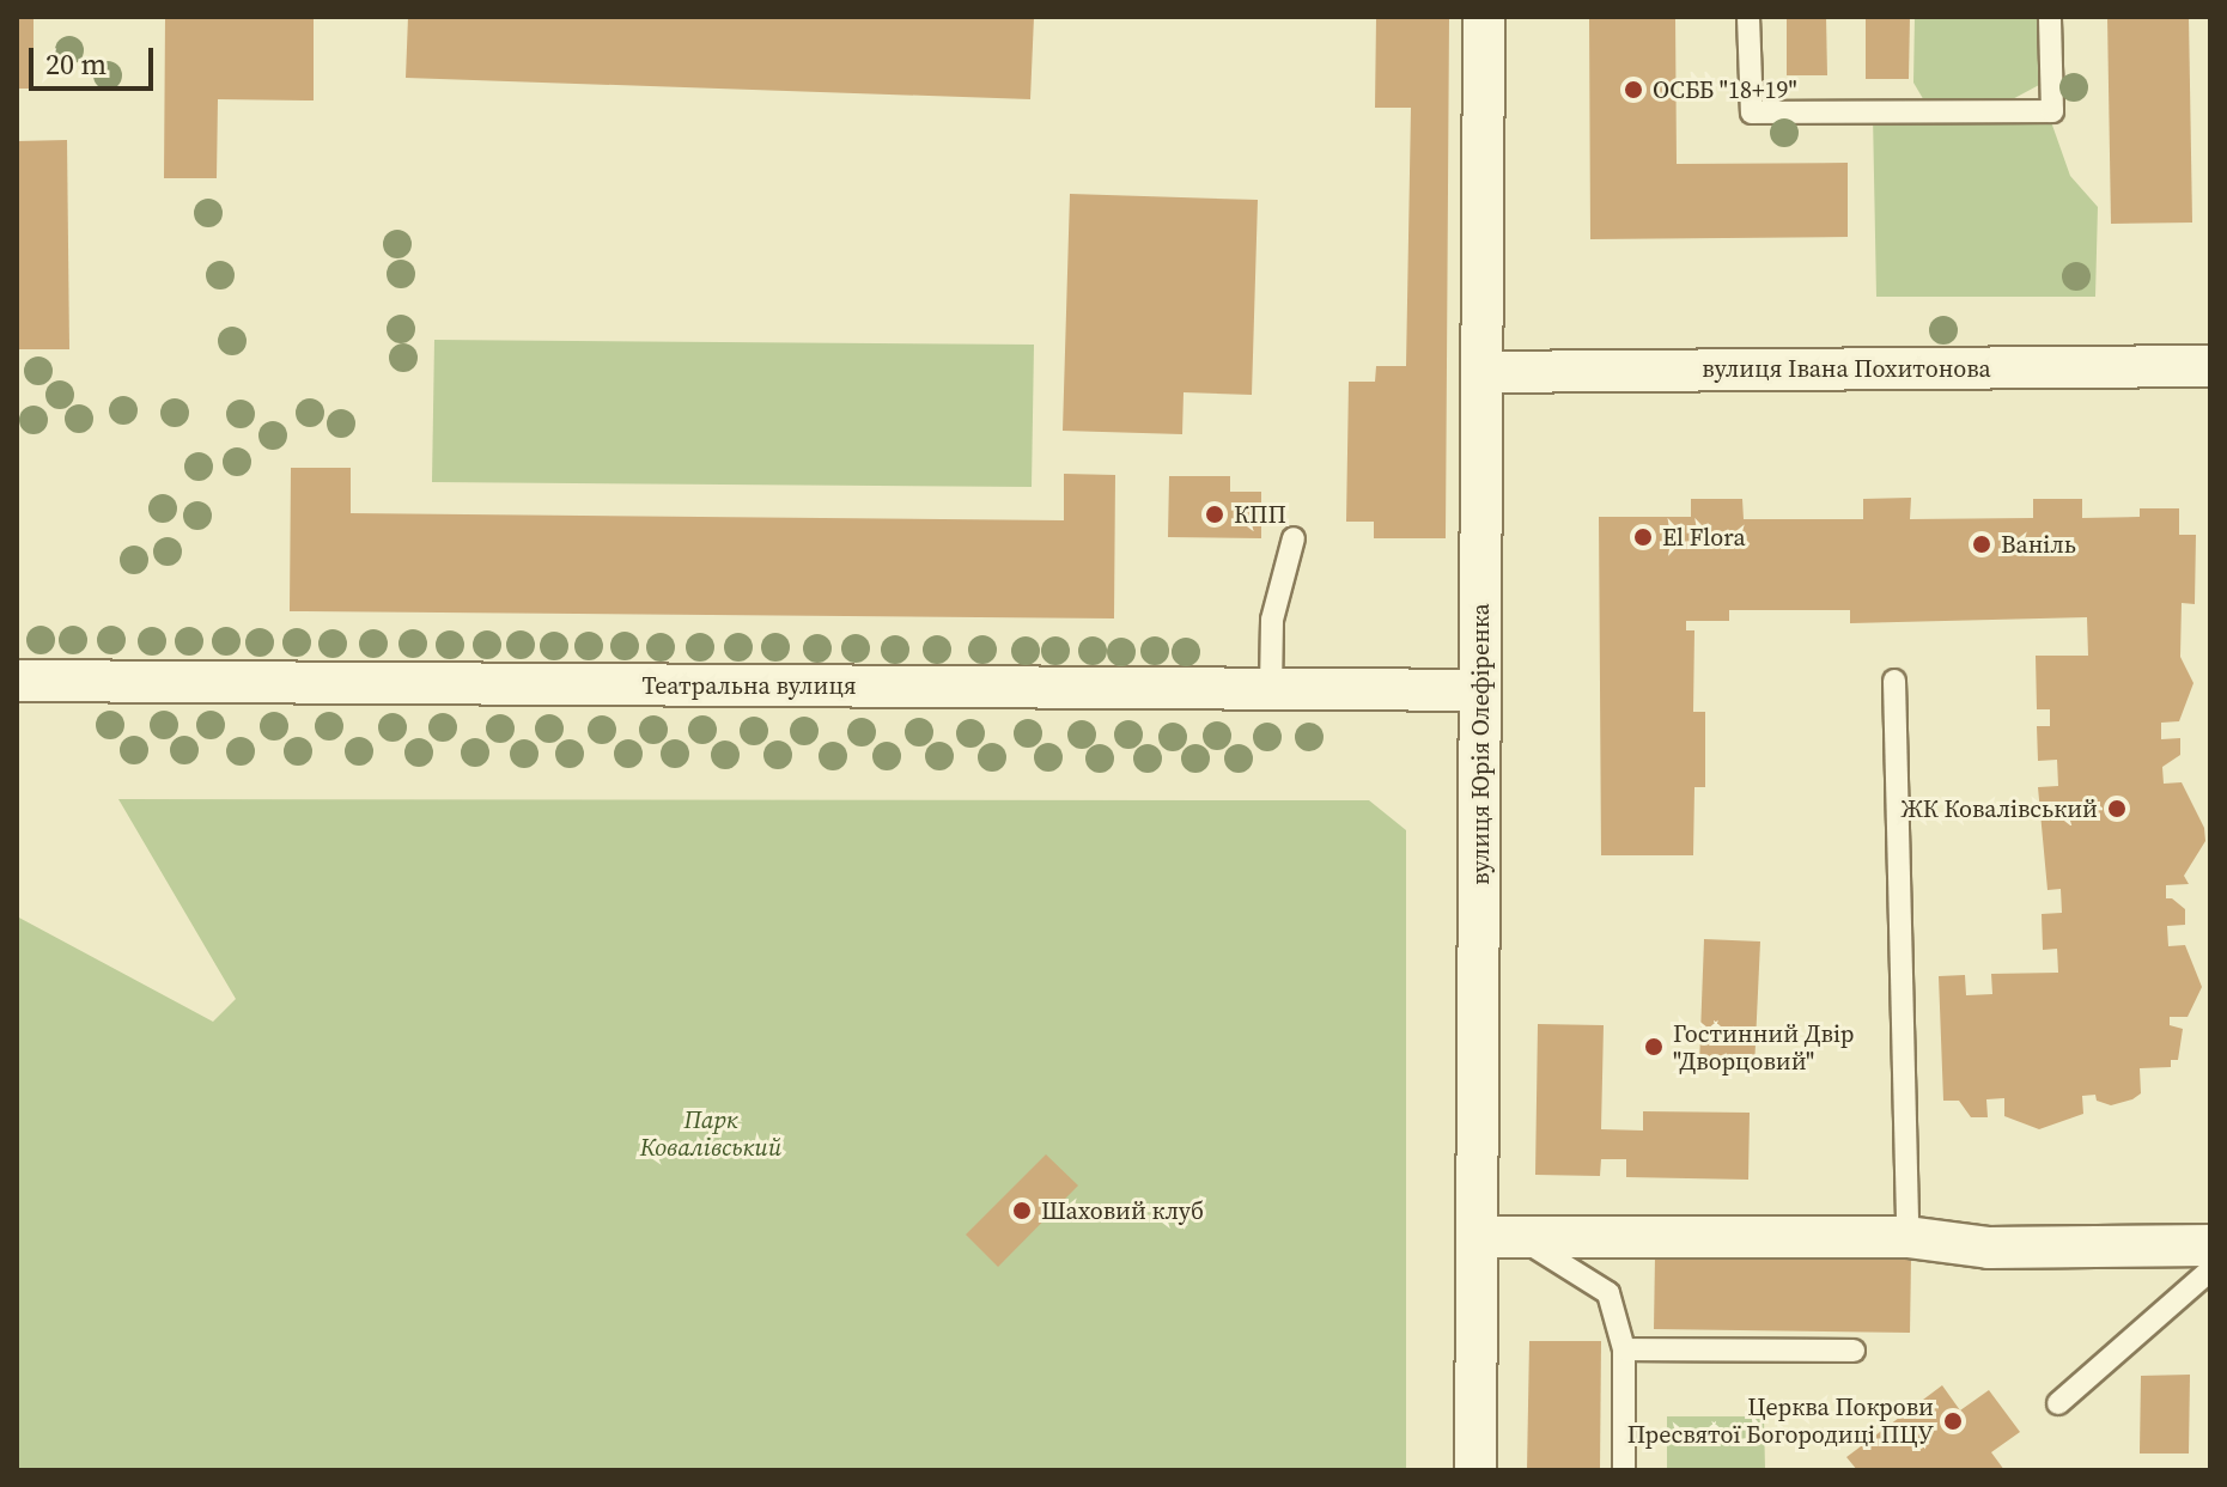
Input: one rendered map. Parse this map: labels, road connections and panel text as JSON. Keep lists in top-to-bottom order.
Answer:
{
  "streets": {
    "street": ["вулиця Івана Похитонова", "Театральна вулиця", "вулиця Юрія Олефіренка"]
  },
  "crossings": [
    ["вулиця Івана Похитонова", "вулиця Юрія Олефіренка"],
    ["Театральна вулиця", "вулиця Юрія Олефіренка"]
  ],
  "parks": ["Парк Ковалівський"],
  "places": [
    "ОСББ \"18+19\"",
    "КПП",
    "El Flora",
    "Ваніль",
    "ЖК Ковалівський",
    "Гостинний Двір \"Дворцовий\"",
    "Шаховий клуб",
    "Церква Покрови Пресвятої Богородиці ПЦУ"
  ],
  "scale_bar": "20 m"
}
